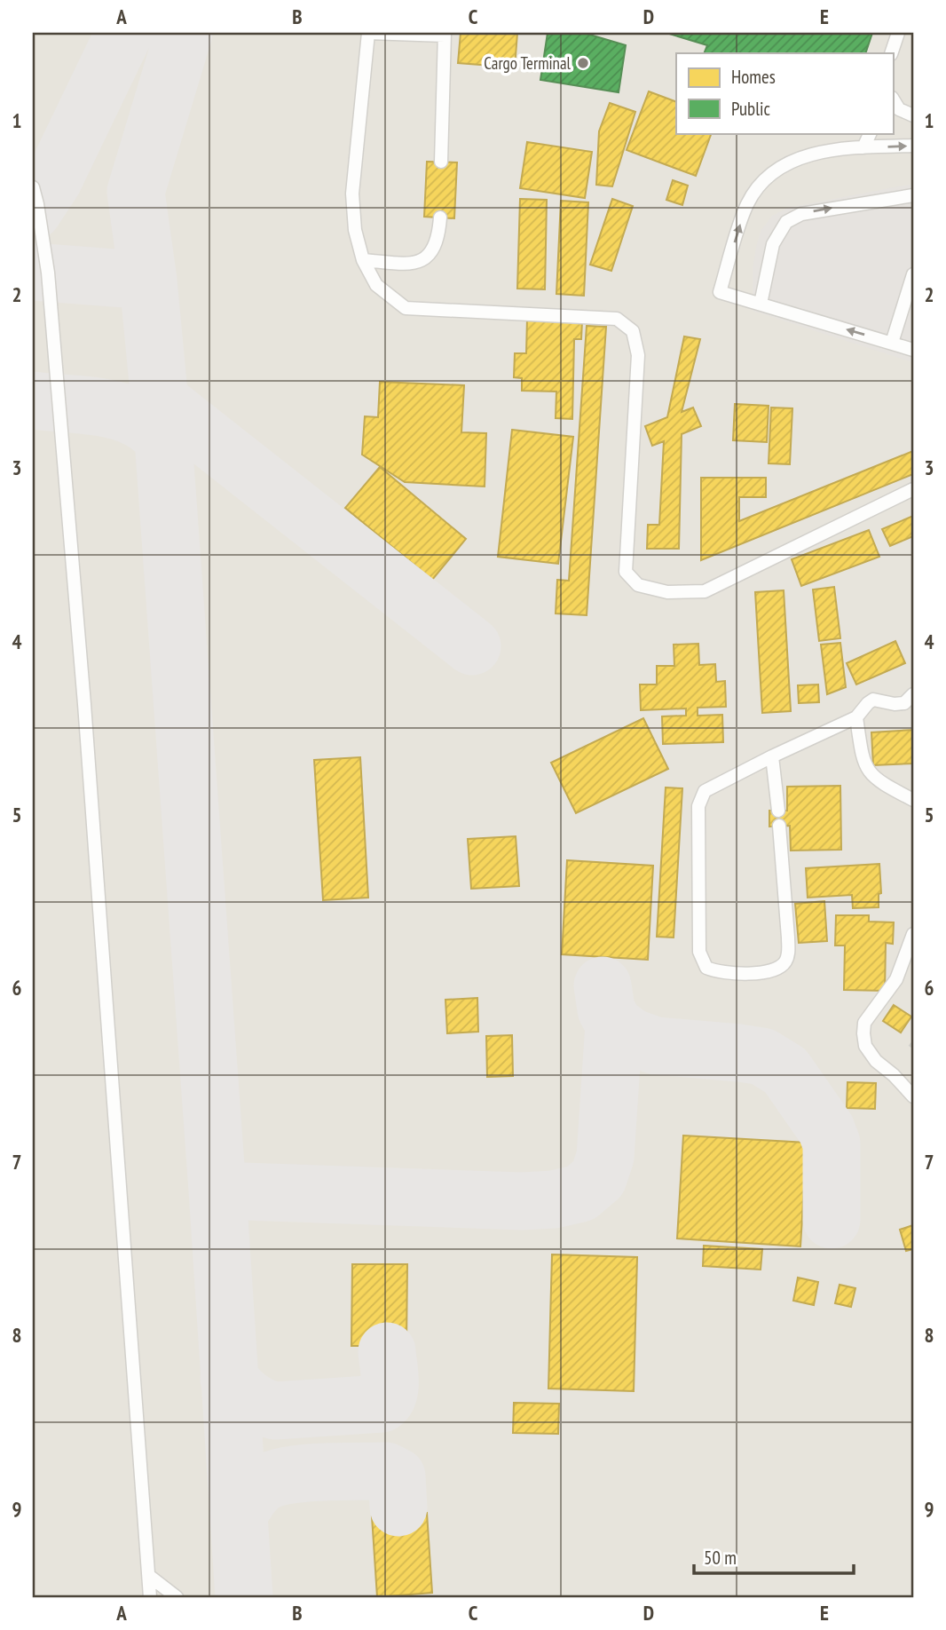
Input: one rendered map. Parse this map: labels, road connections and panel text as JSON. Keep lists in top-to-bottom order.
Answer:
{
  "places": ["Cargo Terminal"],
  "legend": ["Homes", "Public"],
  "scale_bar": "50 m",
  "grid": {
    "columns": [
      "A",
      "B",
      "C",
      "D",
      "E"
    ],
    "rows": [
      "1",
      "2",
      "3",
      "4",
      "5",
      "6",
      "7",
      "8",
      "9"
    ]
  }
}
